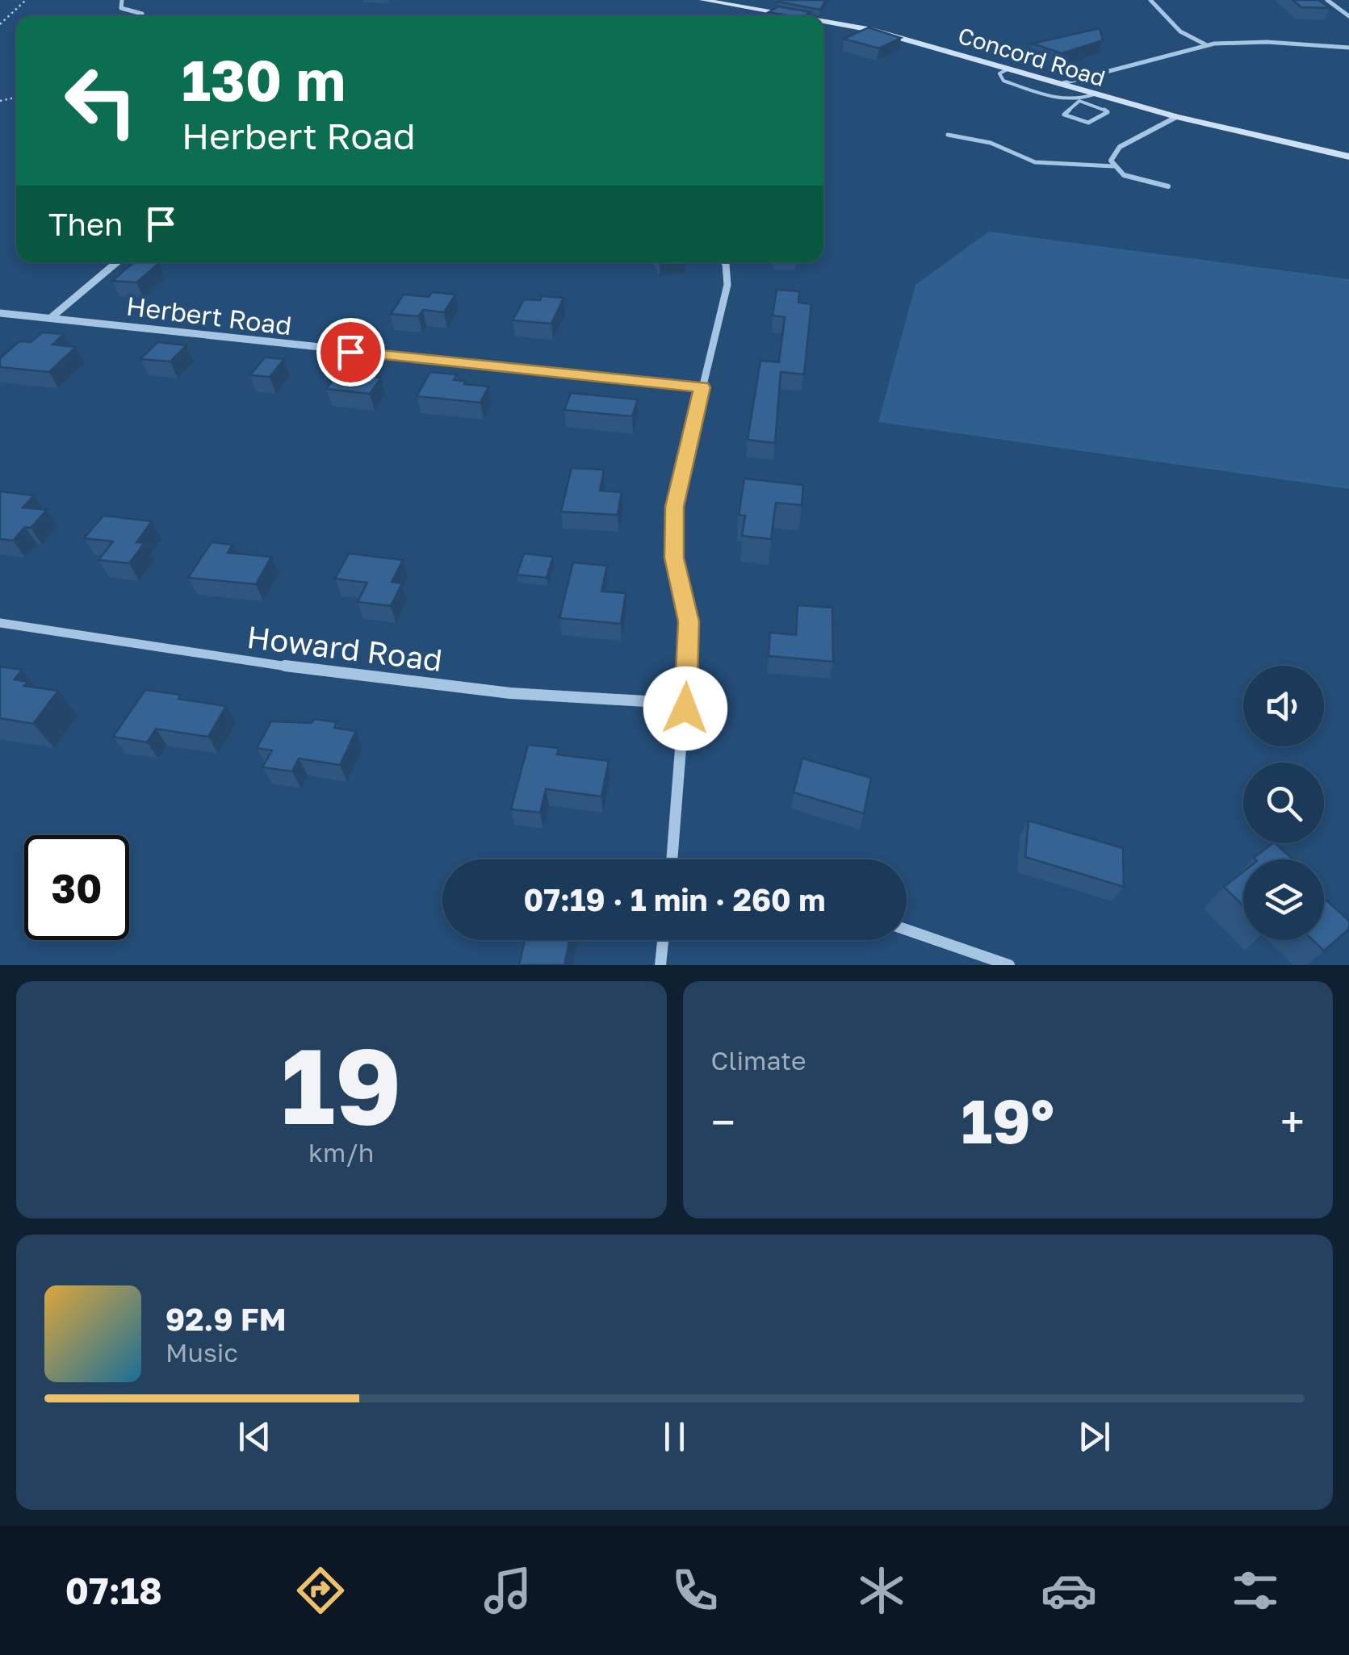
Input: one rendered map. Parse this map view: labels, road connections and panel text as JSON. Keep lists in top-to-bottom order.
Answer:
{
  "streets": {
    "main road": ["Concord Road"],
    "street": ["Herbert Road", "Howard Road"]
  },
  "page": {
    "turn": ["130 m", "Herbert Road"],
    "then": "Then",
    "limit": "30",
    "trip": "07:19 · 1 min · 260 m",
    "tile": [
      ["19", "km/h"],
      "Climate"
    ],
    "heat": ["−", "19°", "+"],
    "song": ["92.9 FM", "Music"],
    "tabs": "07:18"
  }
}
